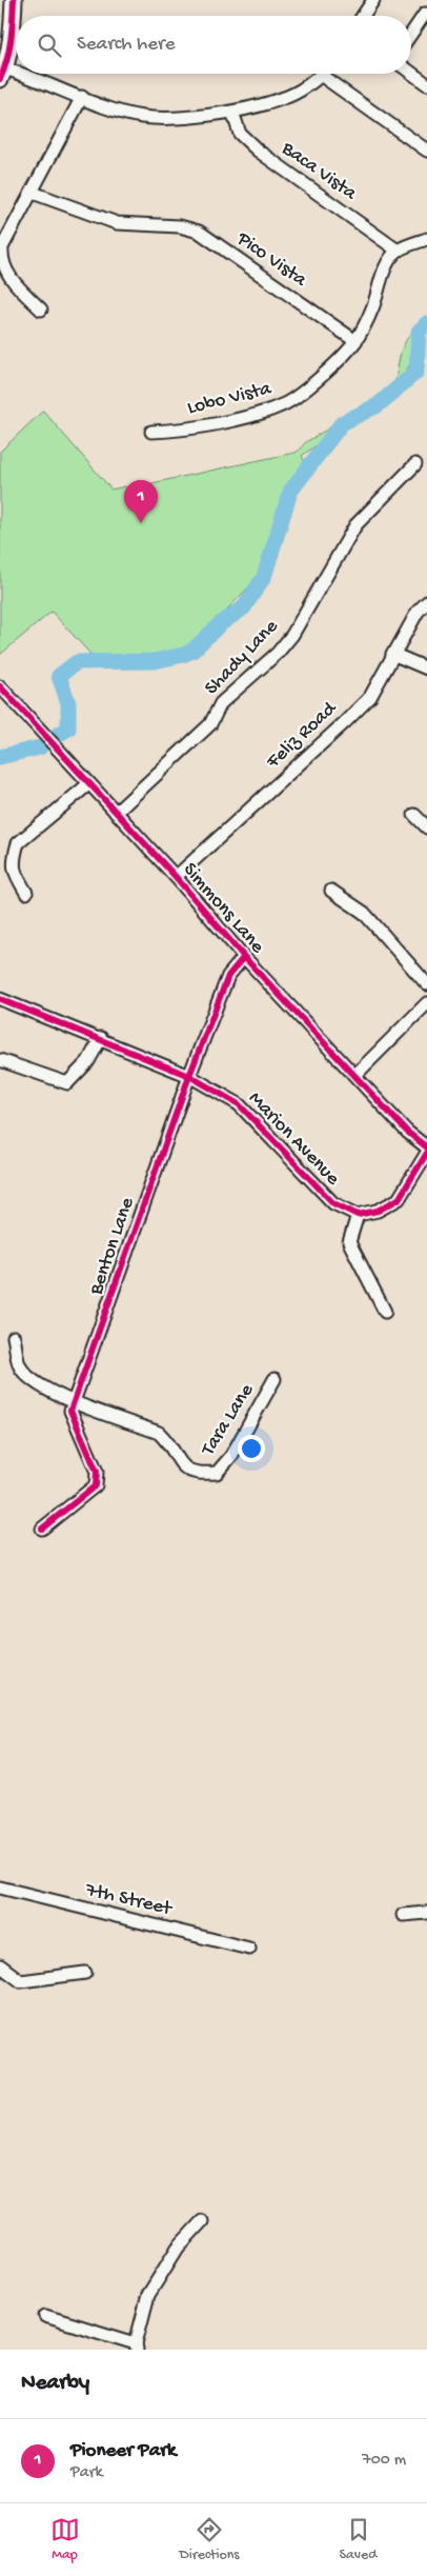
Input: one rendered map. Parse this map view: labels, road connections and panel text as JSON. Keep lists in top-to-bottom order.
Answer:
{
  "streets": {
    "street": [
      "Baca Vista",
      "Pico Vista",
      "Lobo Vista",
      "Shady Lane",
      "Feliz Road",
      "Simmons Lane",
      "Marion Avenue",
      "Benton Lane",
      "Tara Lane",
      "7th Street"
    ]
  },
  "crossings": [
    ["Pico Vista", "Lobo Vista"],
    ["Shady Lane", "Simmons Lane"],
    ["Feliz Road", "Simmons Lane"],
    ["Simmons Lane", "Benton Lane"],
    ["Marion Avenue", "Benton Lane"],
    ["Benton Lane", "Tara Lane"]
  ],
  "page": {
    "search": "Search here",
    "pins": "1",
    "heading": "Nearby",
    "list": [
      {
        "mark": "1",
        "name": "Pioneer Park",
        "note": "Park",
        "value": "700 m"
      }
    ],
    "nav": ["Map", "Directions", "Saved"]
  }
}
